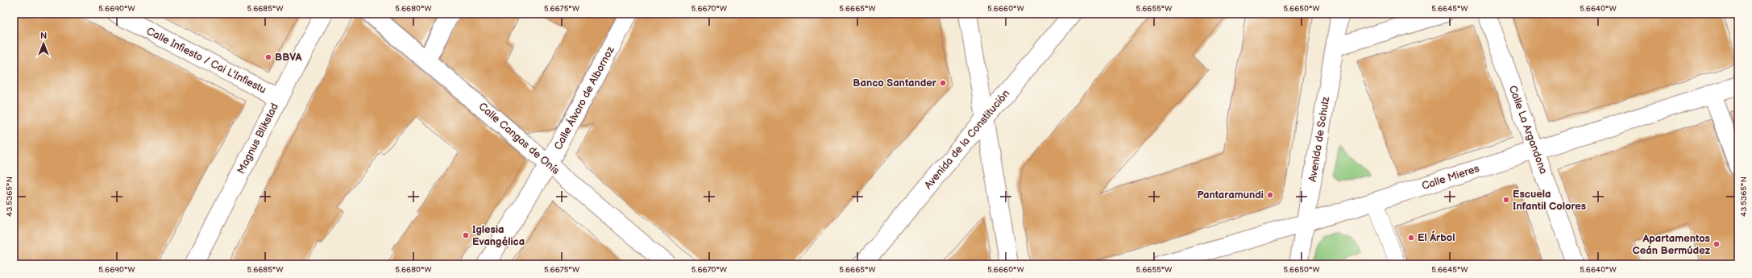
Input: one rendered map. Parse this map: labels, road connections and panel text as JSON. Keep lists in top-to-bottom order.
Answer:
{
  "streets": {
    "street": [
      "Calle Infiesto / Cai L'Infiestu",
      "Calle Álvaro de Albornoz",
      "Calle La Argandona",
      "Magnus Blikstad",
      "Calle Cangas de Onís",
      "Avenida de la Constitución",
      "Avenida de Schulz",
      "Calle Mieres"
    ]
  },
  "crossings": [
    ["Calle Infiesto / Cai L'Infiestu", "Magnus Blikstad"],
    ["Calle Álvaro de Albornoz", "Calle Cangas de Onís"],
    ["Calle La Argandona", "Calle Mieres"],
    ["Avenida de Schulz", "Calle Mieres"]
  ],
  "places": [
    "BBVA",
    "Banco Santander",
    "Pantaramundi",
    "Escuela Infantil Colores",
    "Iglesia Evangélica",
    "El Árbol",
    "Apartamentos Ceán Bermúdez"
  ],
  "north": "top",
  "coordinates": [
    "5.6690°W",
    "5.6685°W",
    "5.6680°W",
    "5.6675°W",
    "5.6670°W",
    "5.6665°W",
    "5.6660°W",
    "5.6655°W",
    "5.6650°W",
    "5.6645°W",
    "5.6640°W",
    "43.5365°N"
  ]
}
